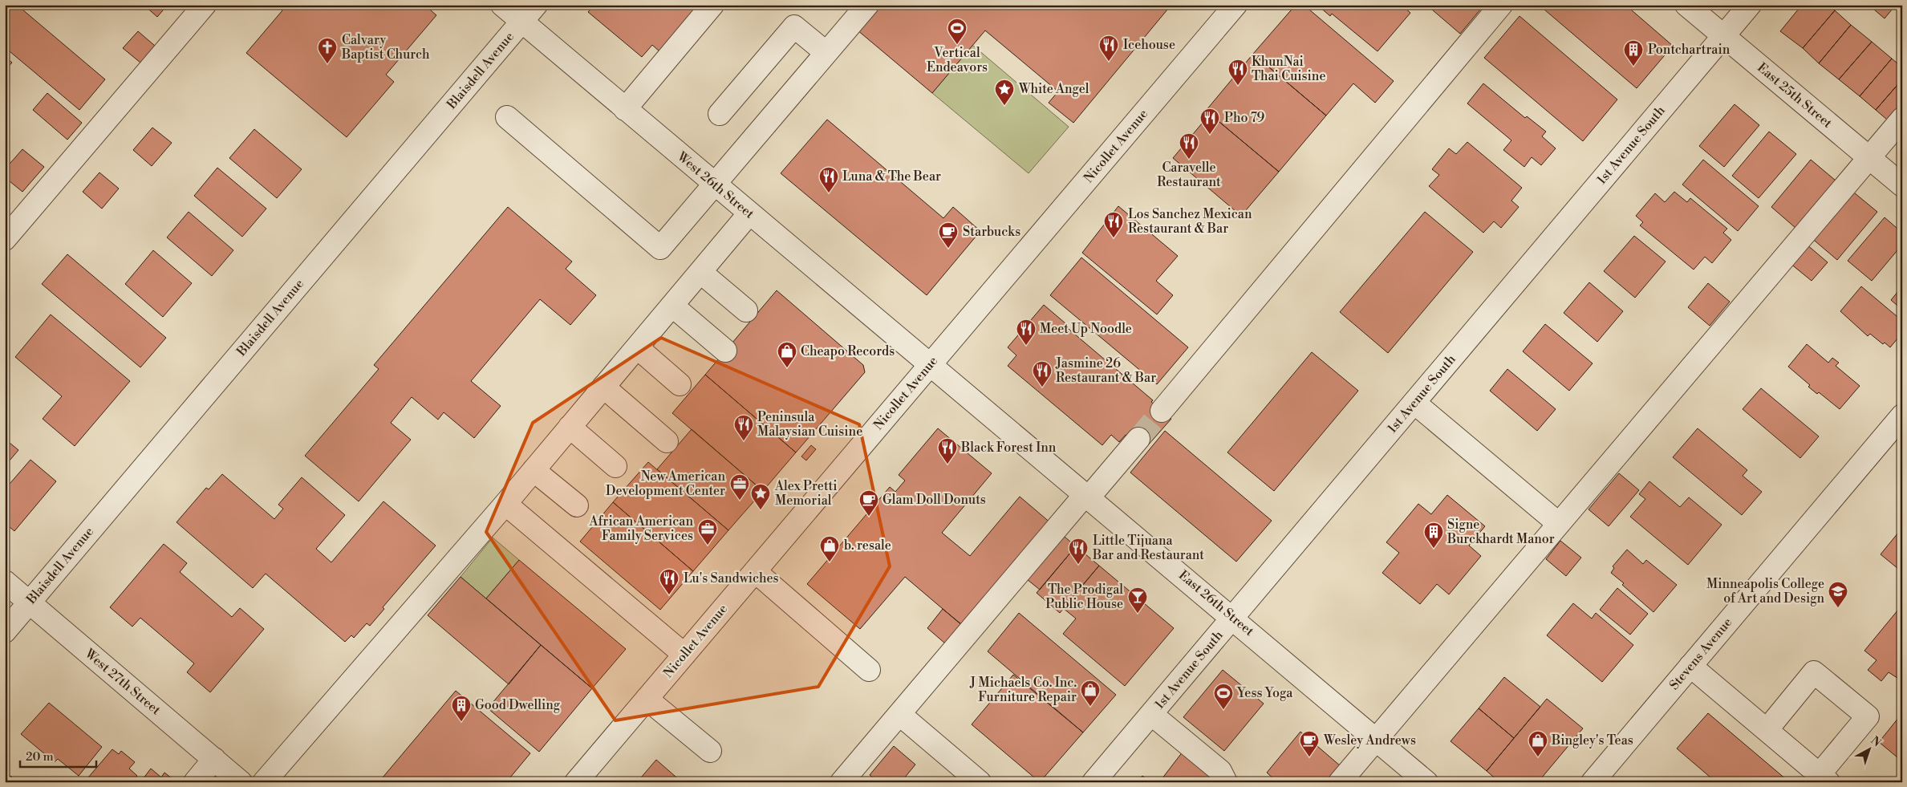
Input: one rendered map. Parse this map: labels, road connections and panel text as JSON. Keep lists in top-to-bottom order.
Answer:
{
  "streets": {
    "street": [
      "Blaisdell Avenue",
      "East 25th Street",
      "1st Avenue South",
      "Nicollet Avenue",
      "West 26th Street",
      "East 26th Street",
      "Stevens Avenue",
      "West 27th Street"
    ]
  },
  "crossings": [
    ["Blaisdell Avenue", "West 26th Street"],
    ["Blaisdell Avenue", "West 27th Street"],
    ["East 25th Street", "1st Avenue South"],
    ["1st Avenue South", "East 26th Street"],
    ["Nicollet Avenue", "West 26th Street"],
    ["Nicollet Avenue", "East 26th Street"],
    ["West 26th Street", "East 26th Street"]
  ],
  "places": {
    "sports": ["Vertical Endeavors", "Yess Yoga"],
    "restaurant": [
      "Icehouse",
      "KhunNai Thai Cuisine",
      "Pho 79",
      "Caravelle Restaurant",
      "Luna & The Bear",
      "Los Sanchez Mexican Restaurant & Bar",
      "Meet Up Noodle",
      "Jasmine 26 Restaurant & Bar",
      "Peninsula Malaysian Cuisine",
      "Black Forest Inn",
      "Little Tijuana Bar and Restaurant",
      "Lu's Sandwiches"
    ],
    "church": ["Calvary Baptist Church"],
    "building": ["Pontchartrain", "Signe Burckhardt Manor", "Good Dwelling"],
    "place": ["White Angel", "Alex Pretti Memorial"],
    "cafe": ["Starbucks", "Glam Doll Donuts", "Wesley Andrews"],
    "shop": [
      "Cheapo Records",
      "b. resale",
      "J Michaels Co. Inc. Furniture Repair",
      "Bingley's Teas"
    ],
    "office": ["New American Development Center", "African American Family Services"],
    "school or university": ["Minneapolis College of Art and Design"],
    "bar": ["The Prodigal Public House"]
  },
  "scale_bar": "20 m",
  "north": "top right"
}
